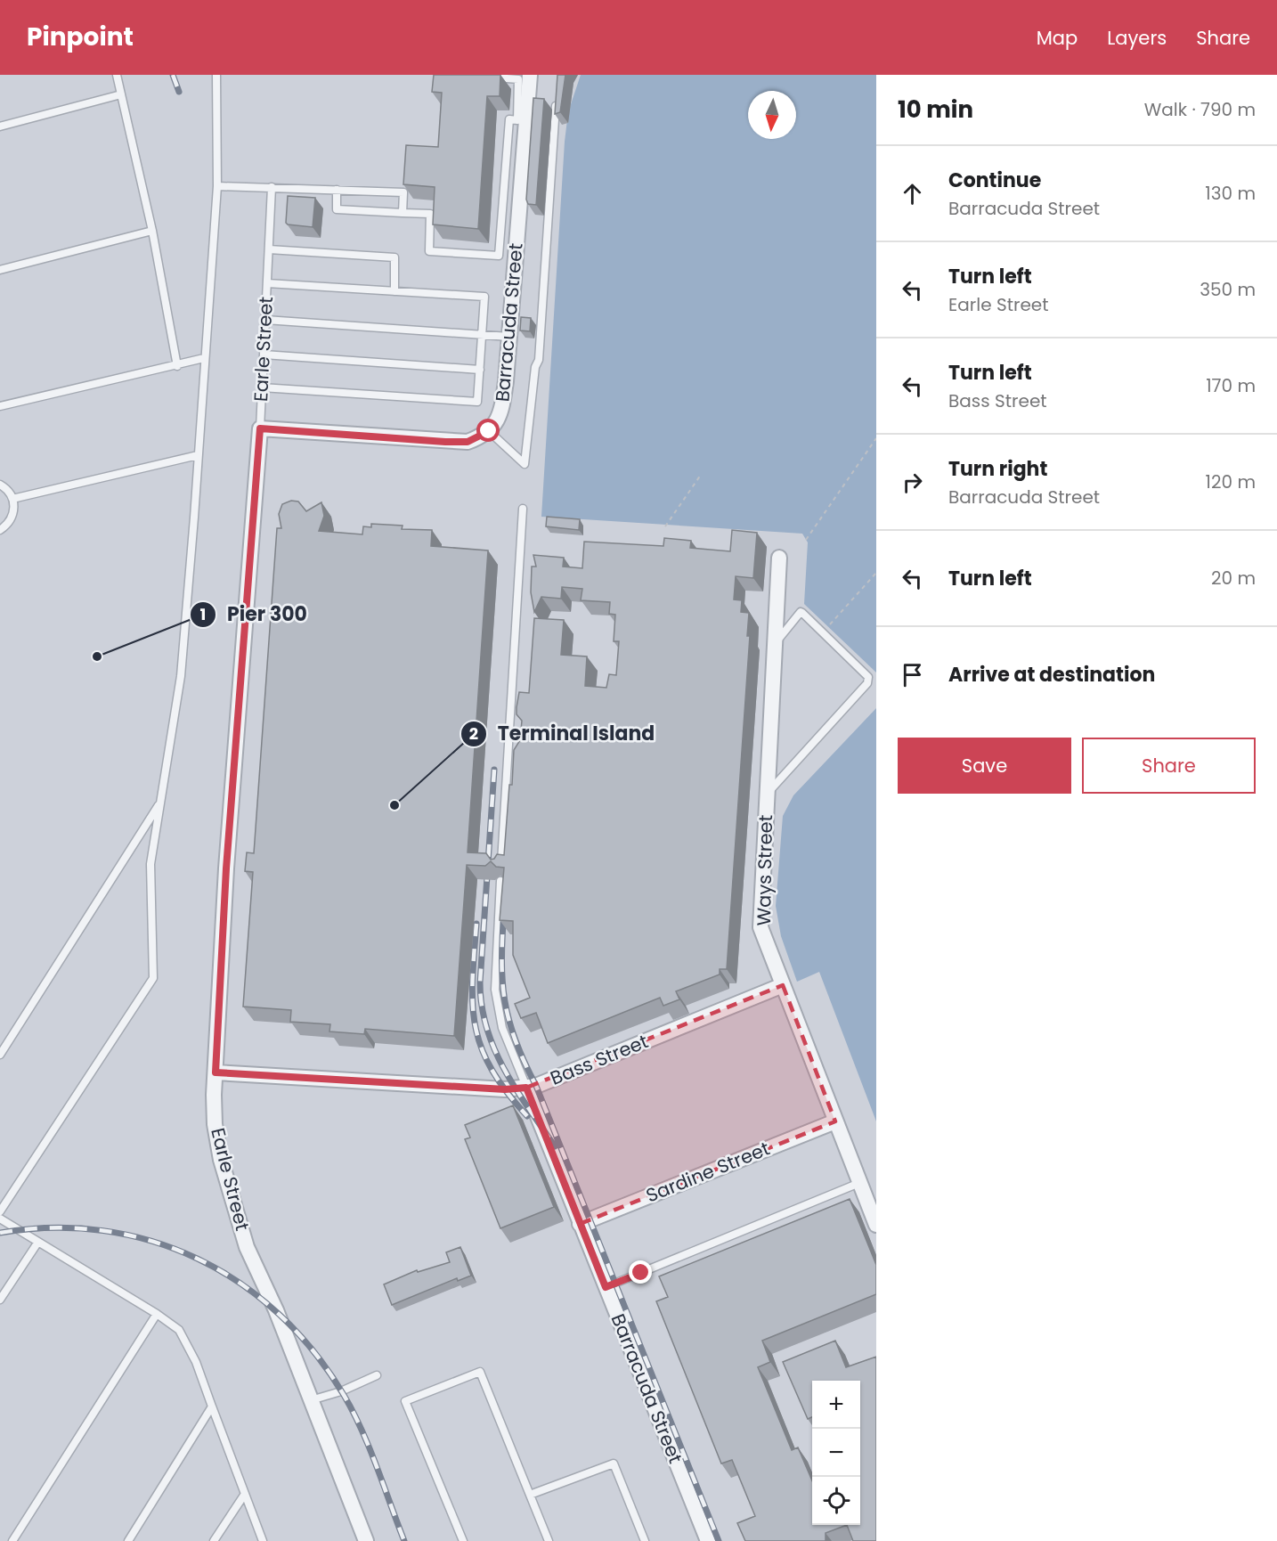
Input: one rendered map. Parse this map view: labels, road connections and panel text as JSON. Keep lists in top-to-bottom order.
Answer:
{
  "streets": {
    "street": [
      "Barracuda Street",
      "Earle Street",
      "Ways Street",
      "Bass Street",
      "Sardine Street"
    ]
  },
  "crossings": [
    ["Barracuda Street", "Bass Street"],
    ["Barracuda Street", "Sardine Street"],
    ["Earle Street", "Bass Street"],
    ["Ways Street", "Bass Street"],
    ["Ways Street", "Sardine Street"]
  ],
  "places": ["Pier 300", "Terminal Island"],
  "north": "bottom",
  "page": {
    "header": "Pinpoint",
    "nav": ["Map", "Layers", "Share"],
    "heading": ["10 min", "Walk · 790 m"],
    "list": [
      ["Continue", "Barracuda Street", "130 m"],
      ["Turn left", "Earle Street", "350 m"],
      ["Turn left", "Bass Street", "170 m"],
      ["Turn right", "Barracuda Street", "120 m"],
      ["Turn left", "20 m"],
      "Arrive at destination"
    ],
    "buttons": ["Save", "Share"],
    "map_buttons": ["+", "−"]
  }
}
